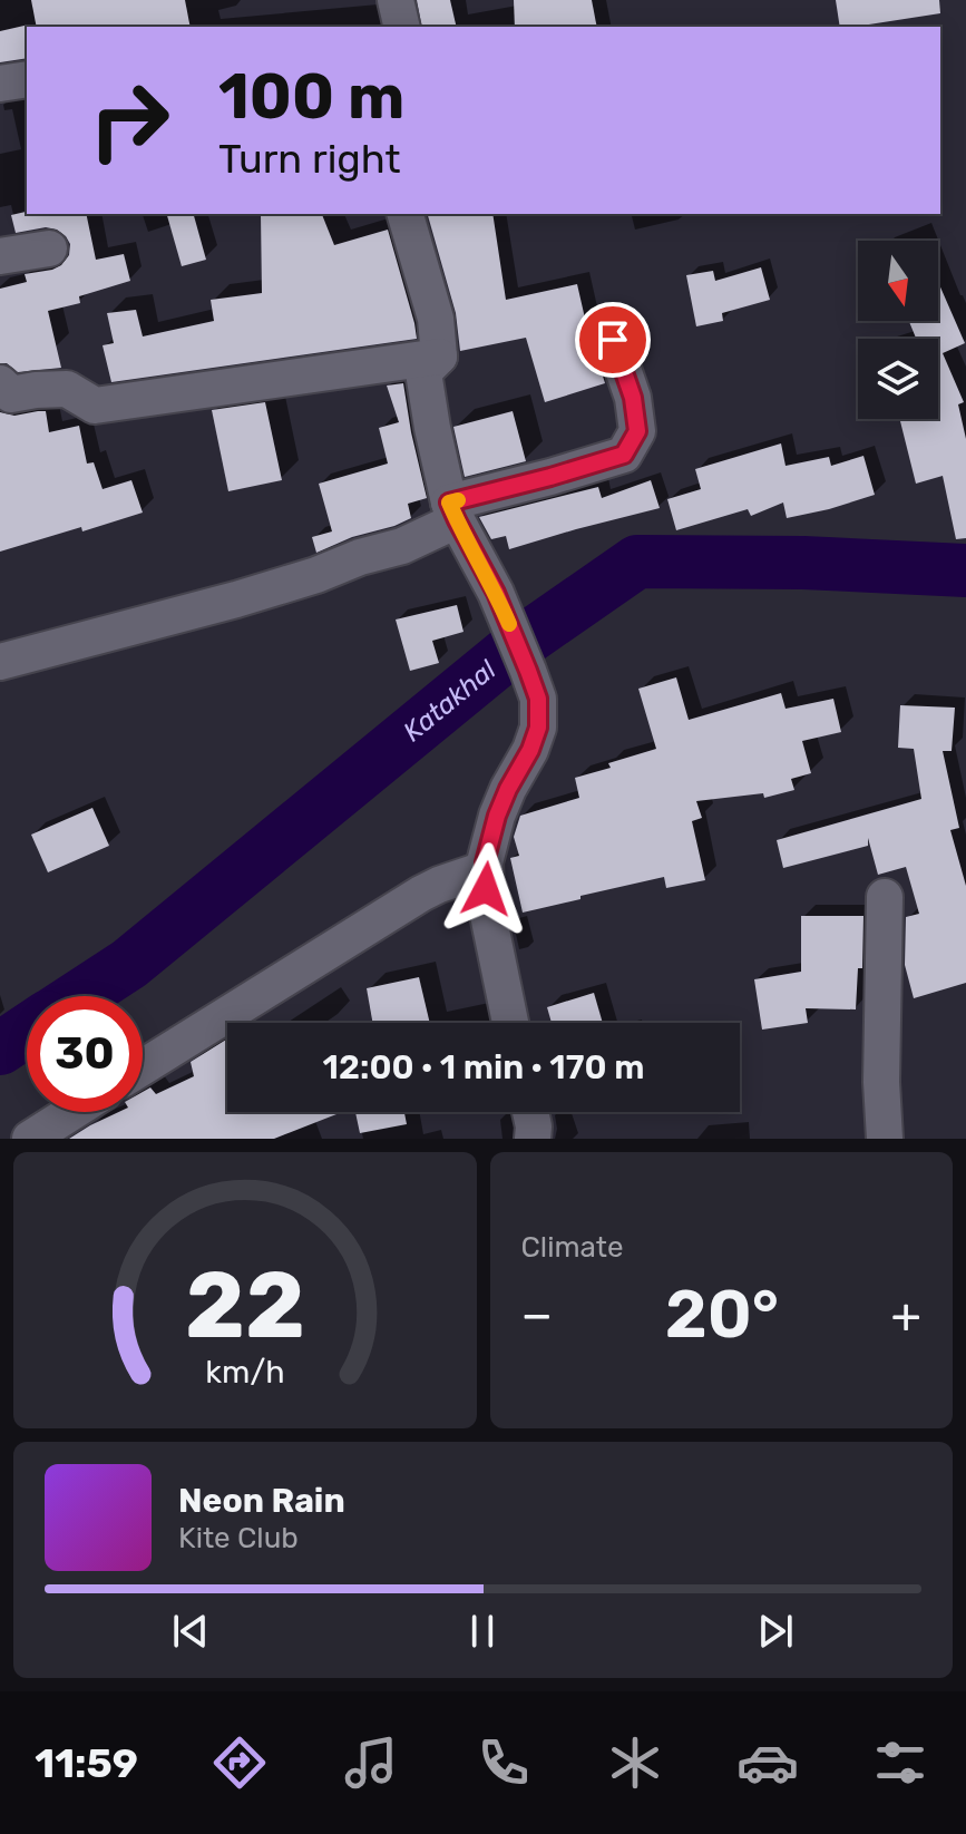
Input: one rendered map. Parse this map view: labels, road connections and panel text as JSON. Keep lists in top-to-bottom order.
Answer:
{
  "water": ["Katakhal"],
  "north": "bottom",
  "page": {
    "turn": ["100 m", "Turn right"],
    "limit": "30",
    "trip": "12:00 · 1 min · 170 m",
    "tile": "Climate",
    "heat": ["−", "20°", "+"],
    "song": ["Neon Rain", "Kite Club"],
    "tabs": "11:59",
    "gauge": ["22", "km/h"]
  }
}
